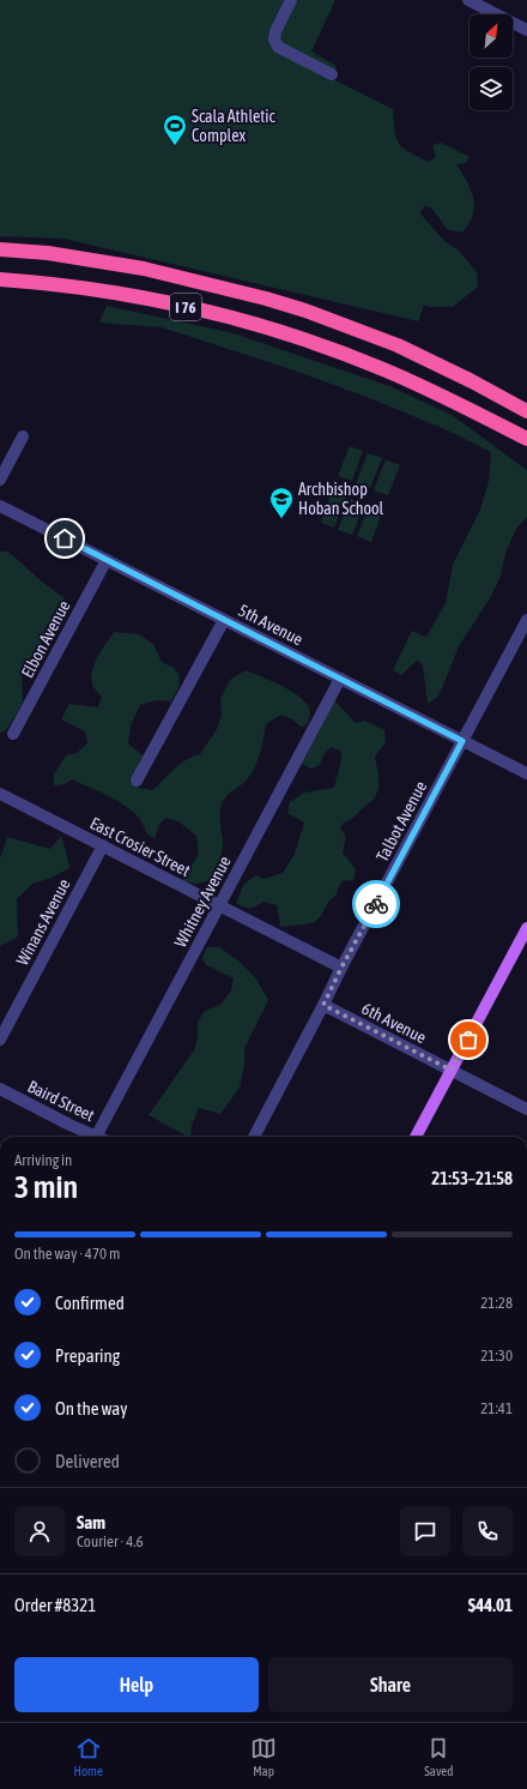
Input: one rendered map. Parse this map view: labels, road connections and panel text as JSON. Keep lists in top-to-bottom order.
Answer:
{
  "streets": {
    "highway": ["I 76"],
    "street": [
      "5th Avenue",
      "Elbon Avenue",
      "Talbot Avenue",
      "East Crosier Street",
      "Whitney Avenue",
      "Winans Avenue",
      "6th Avenue",
      "Baird Street"
    ]
  },
  "crossings": [
    ["5th Avenue", "Elbon Avenue"],
    ["5th Avenue", "Talbot Avenue"],
    ["5th Avenue", "Whitney Avenue"],
    ["Talbot Avenue", "East Crosier Street"],
    ["Talbot Avenue", "6th Avenue"],
    ["East Crosier Street", "Whitney Avenue"],
    ["East Crosier Street", "Winans Avenue"]
  ],
  "places": {
    "sports": ["Scala Athletic Complex"],
    "school or university": ["Archbishop Hoban School"]
  },
  "north": "top right",
  "page": {
    "heading": ["3 min", "Arriving in", "21:53–21:58"],
    "panel": [
      "Sam",
      "Courier · 4.6",
      "Order #8321",
      "$44.01"
    ],
    "bar": "On the way · 470 m",
    "list": [
      ["Confirmed", "21:28"],
      ["Preparing", "21:30"],
      ["On the way", "21:41"],
      "Delivered"
    ],
    "buttons": ["Help", "Share"],
    "tabs": ["Home", "Map", "Saved"]
  }
}
